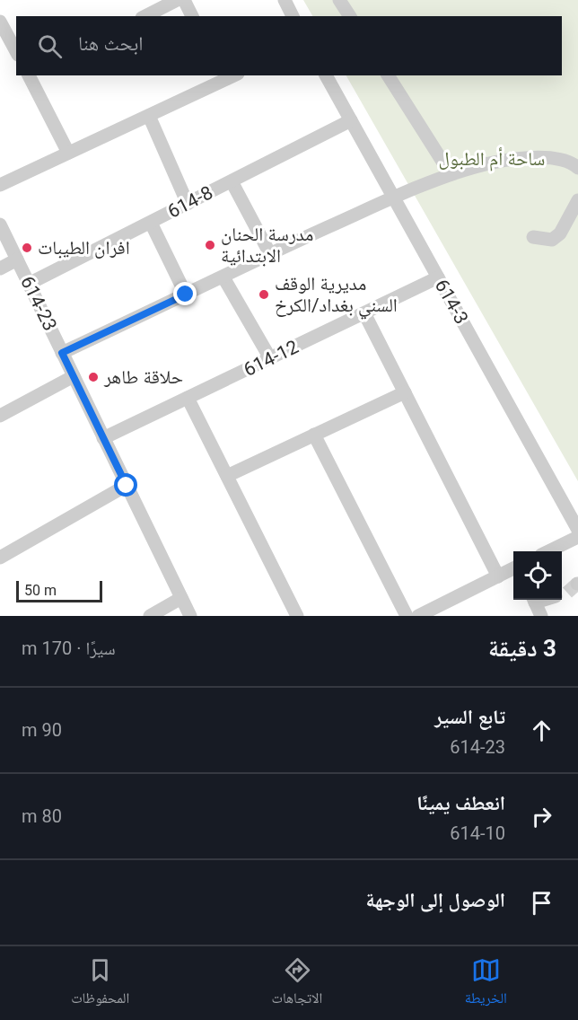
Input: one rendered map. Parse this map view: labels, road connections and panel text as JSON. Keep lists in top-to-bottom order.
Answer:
{
  "streets": {
    "street": [
      "614-8",
      "614-3",
      "614-23",
      "614-12"
    ]
  },
  "crossings": [
    ["614-8", "614-3"],
    ["614-8", "614-23"],
    ["614-3", "614-12"],
    ["614-23", "614-12"]
  ],
  "parks": ["ساحة أم الطبول"],
  "places": [
    "مدرسة الحنان الابتدائية",
    "افران الطيبات",
    "مديرية الوقف السني بغداد/الكرخ",
    "حلاقة طاهر"
  ],
  "scale_bar": "50 m",
  "page": {
    "search": "ابحث هنا",
    "scale": "50 m",
    "heading": ["3 دقيقة", "سيرًا · 170 m"],
    "list": [
      ["تابع السير", "614-23", "90 m"],
      ["انعطف يمينًا", "614-10", "80 m"],
      "الوصول إلى الوجهة"
    ],
    "nav": ["الخريطة", "الاتجاهات", "المحفوظات"]
  }
}
